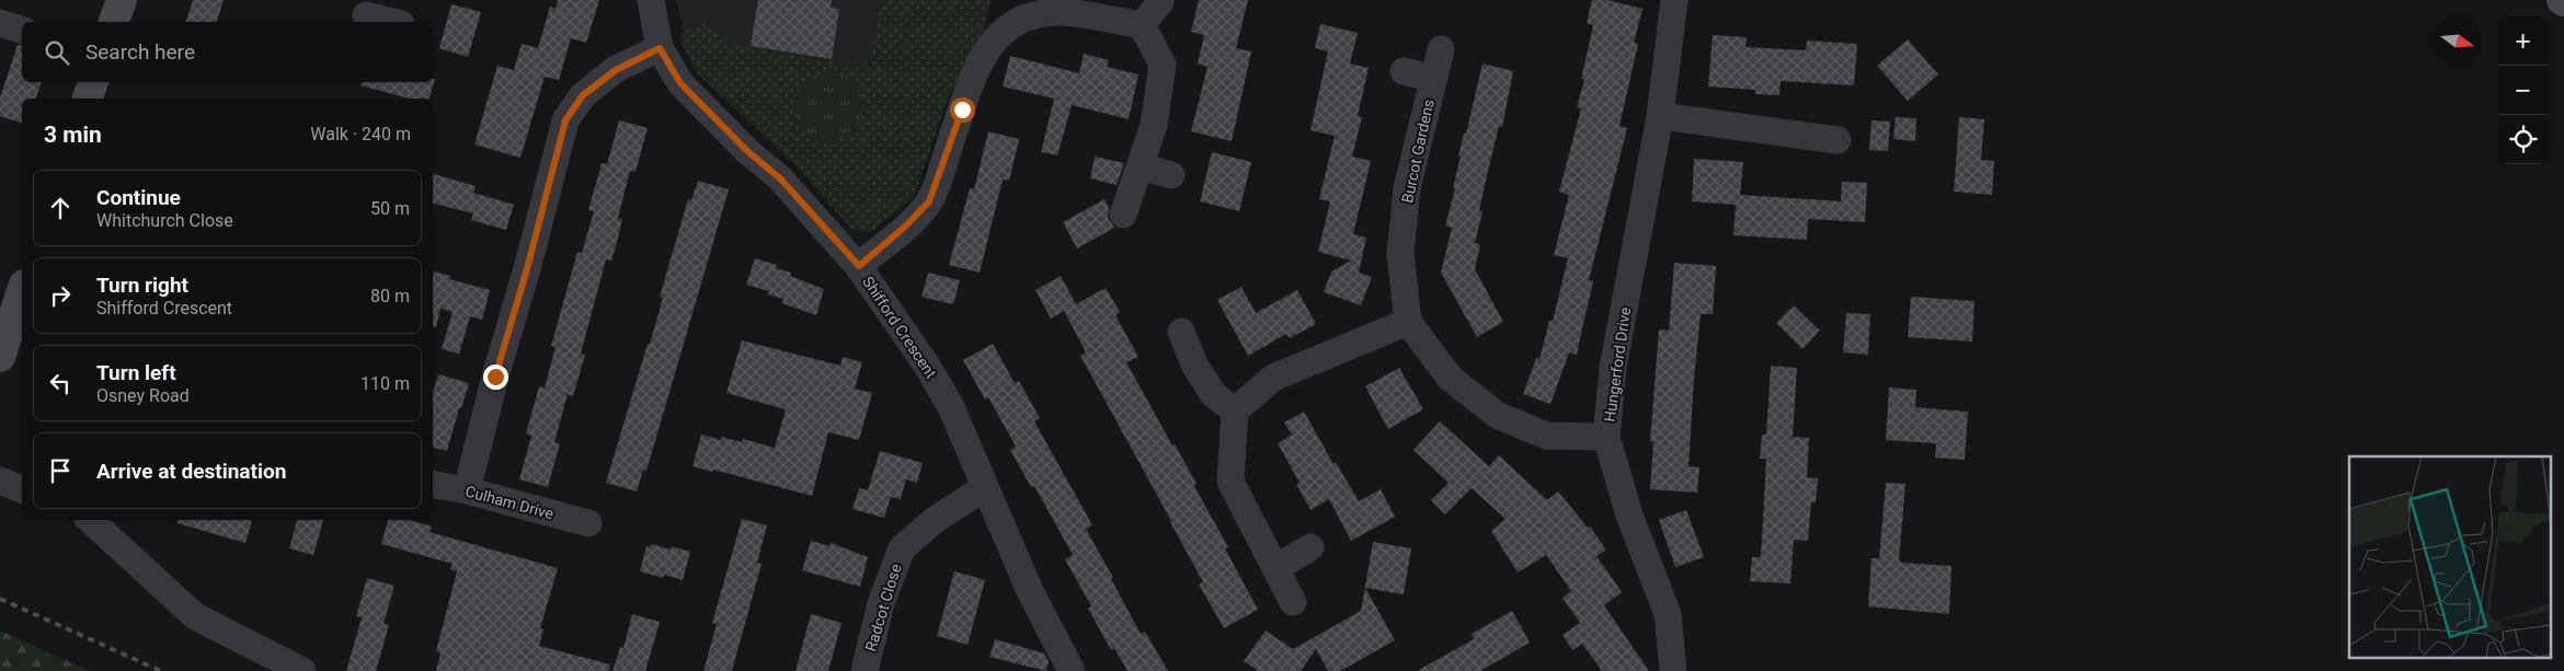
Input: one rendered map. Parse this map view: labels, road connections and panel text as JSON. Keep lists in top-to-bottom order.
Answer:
{
  "streets": {
    "street": [
      "Burcot Gardens",
      "Shifford Crescent",
      "Hungerford Drive",
      "Culham Drive",
      "Radcot Close"
    ]
  },
  "crossings": [
    ["Shifford Crescent", "Radcot Close"]
  ],
  "north": "right",
  "page": {
    "map_buttons": ["+", "−"],
    "search": "Search here",
    "heading": ["3 min", "Walk · 240 m"],
    "list": [
      ["Continue", "Whitchurch Close", "50 m"],
      ["Turn right", "Shifford Crescent", "80 m"],
      ["Turn left", "Osney Road", "110 m"],
      "Arrive at destination"
    ]
  }
}
